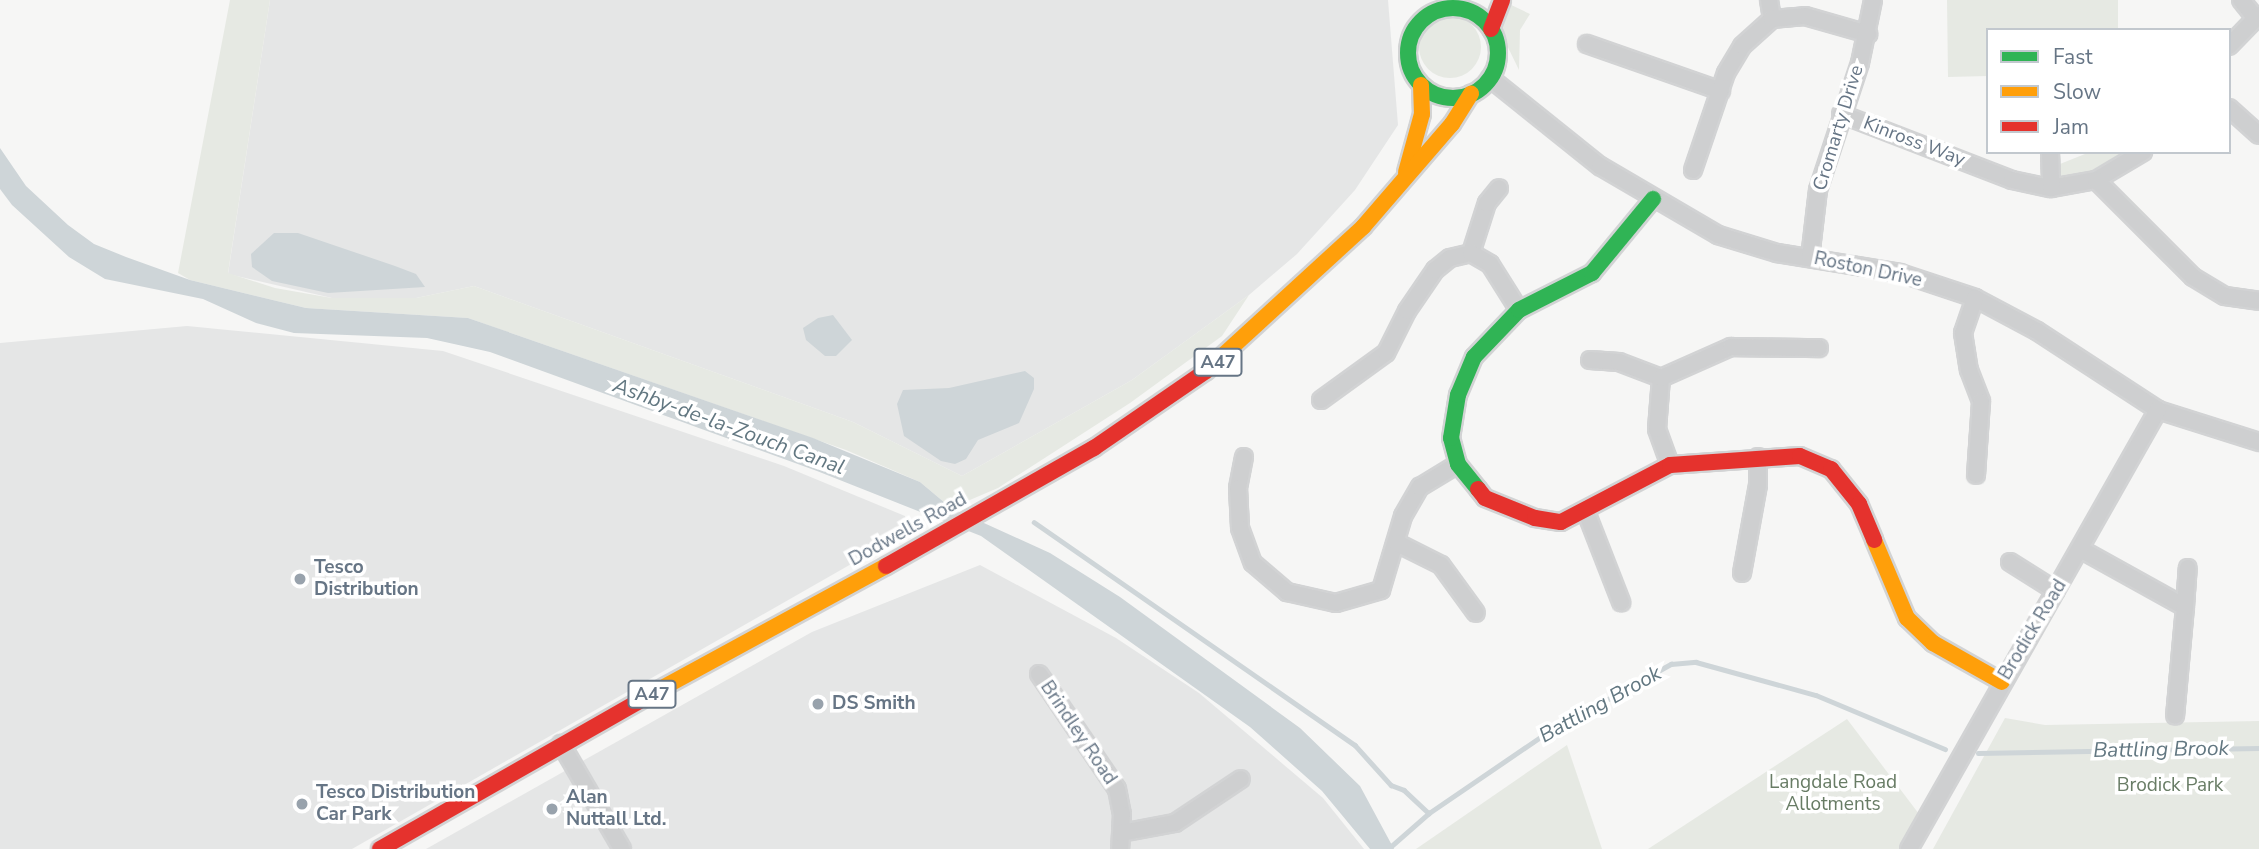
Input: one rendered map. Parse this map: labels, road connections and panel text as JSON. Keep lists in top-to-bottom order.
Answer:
{
  "streets": {
    "main road": ["A47", "Dodwells Road"],
    "street": [
      "Cromarty Drive",
      "Kinross Way",
      "Roston Drive",
      "Brodick Road",
      "Brindley Road"
    ]
  },
  "crossings": [
    ["Cromarty Drive", "Kinross Way"],
    ["Cromarty Drive", "Roston Drive"],
    ["Roston Drive", "Dodwells Road"],
    ["Roston Drive", "Brodick Road"]
  ],
  "water": ["Ashby-de-la-Zouch Canal", "Battling Brook"],
  "parks": ["Langdale Road Allotments", "Brodick Park"],
  "places": [
    "Tesco Distribution",
    "DS Smith",
    "Tesco Distribution Car Park",
    "Alan Nuttall Ltd."
  ],
  "legend": ["Fast", "Slow", "Jam"]
}
